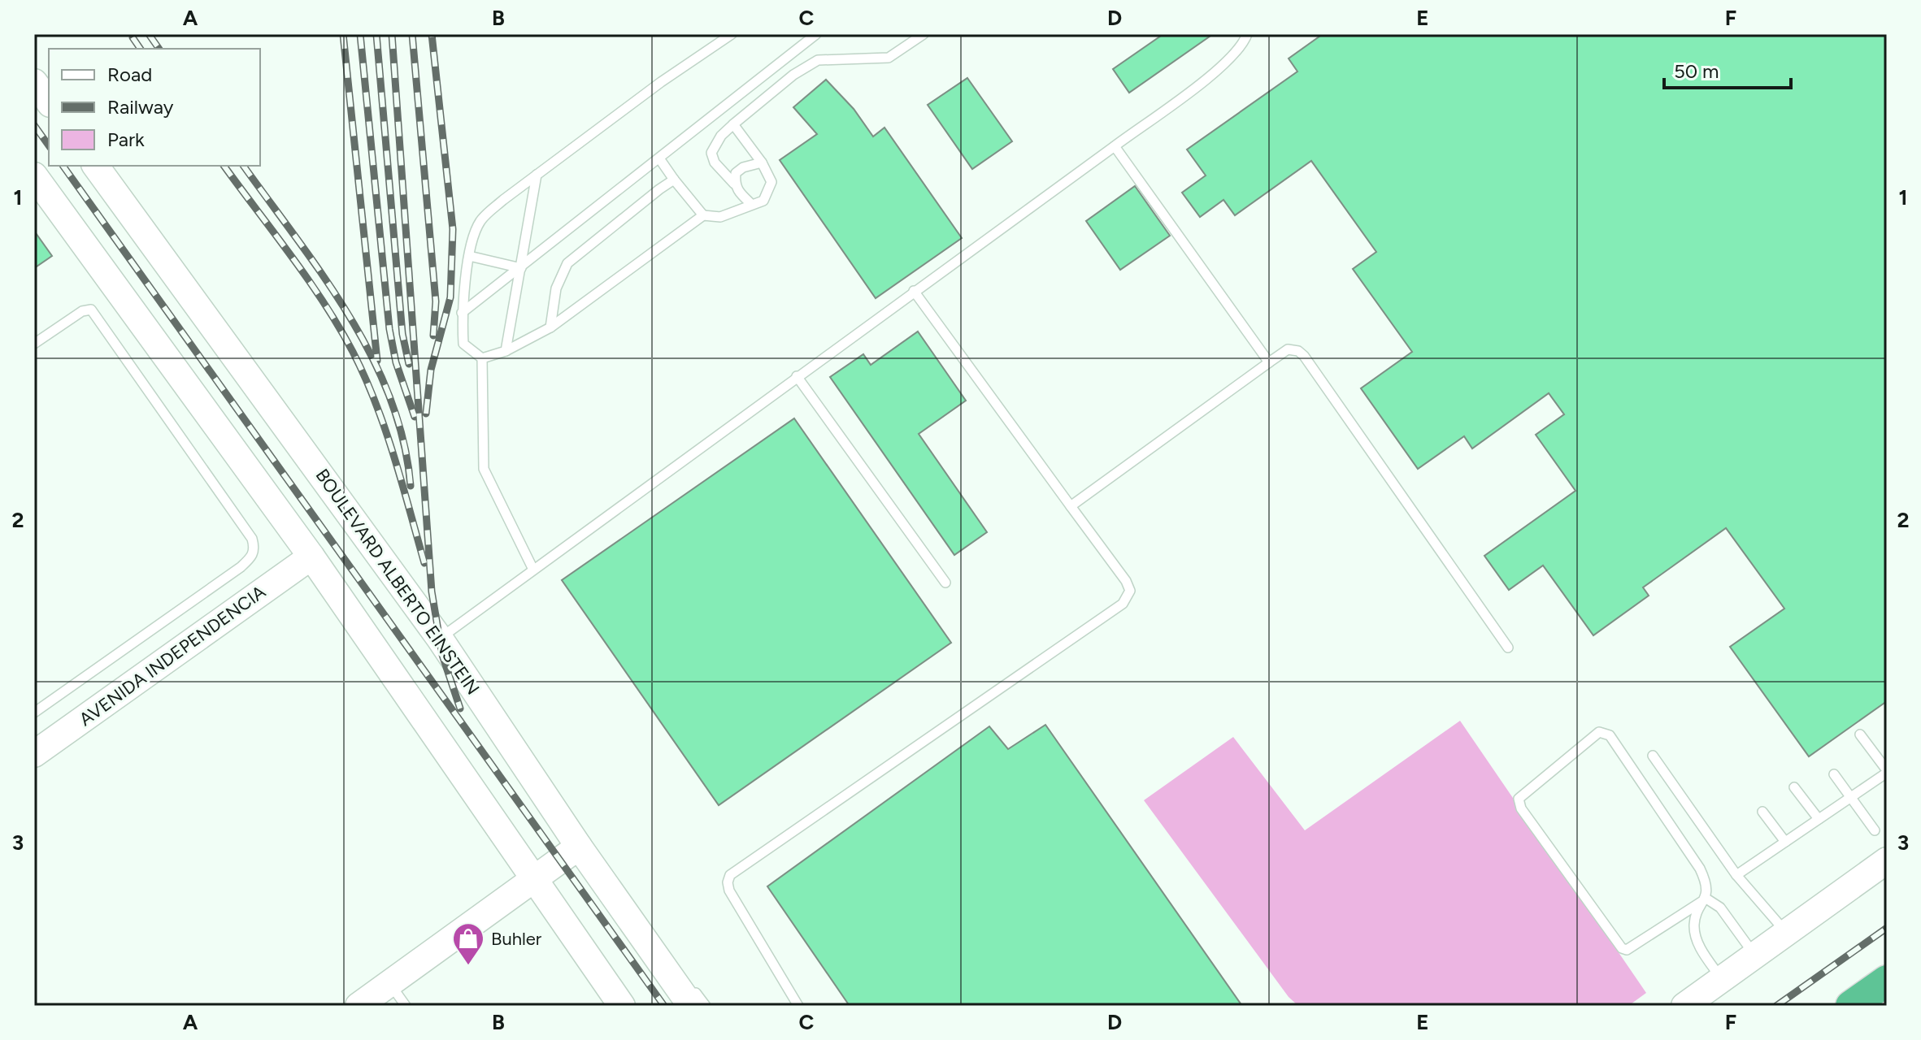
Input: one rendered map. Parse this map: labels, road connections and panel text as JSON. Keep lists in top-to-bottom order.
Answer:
{
  "streets": {
    "main road": ["BOULEVARD ALBERTO EINSTEIN", "AVENIDA INDEPENDENCIA"]
  },
  "places": {
    "shop": ["Buhler"]
  },
  "legend": ["Road", "Railway", "Park"],
  "scale_bar": "50 m",
  "grid": {
    "columns": [
      "A",
      "B",
      "C",
      "D",
      "E",
      "F"
    ],
    "rows": ["1", "2", "3"]
  }
}
